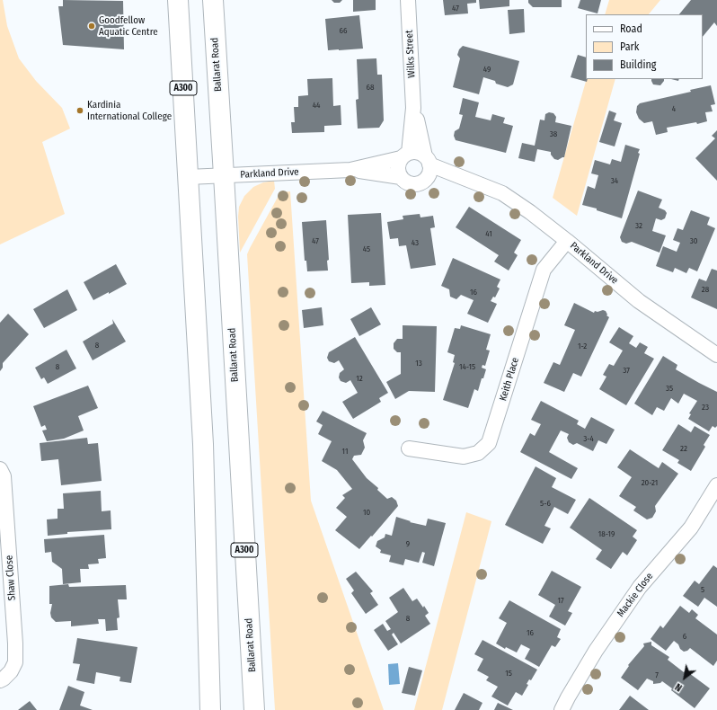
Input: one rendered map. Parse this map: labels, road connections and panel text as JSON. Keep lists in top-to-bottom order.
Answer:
{
  "streets": {
    "highway": ["Ballarat Road", "A300"],
    "street": [
      "Wilks Street",
      "Parkland Drive",
      "Keith Place",
      "Shaw Close",
      "Mackie Close"
    ]
  },
  "crossings": [
    ["Wilks Street", "Parkland Drive"],
    ["Ballarat Road", "Parkland Drive"],
    ["A300", "Parkland Drive"],
    ["Parkland Drive", "Keith Place"]
  ],
  "places": ["Goodfellow Aquatic Centre", "Kardinia International College"],
  "house_numbers": [
    "47",
    "66",
    "49",
    "68",
    "44",
    "4",
    "38",
    "34",
    "32",
    "41",
    "47",
    "30",
    "43",
    "45",
    "28",
    "16",
    "8",
    "1-2",
    "13",
    "8",
    "14-15",
    "37",
    "12",
    "35",
    "23",
    "3-4",
    "22",
    "11",
    "20-21",
    "5-6",
    "10",
    "18-19",
    "9",
    "5",
    "17",
    "8",
    "16",
    "6",
    "15",
    "7"
  ],
  "legend": ["Road", "Park", "Building"],
  "north": "bottom left"
}
